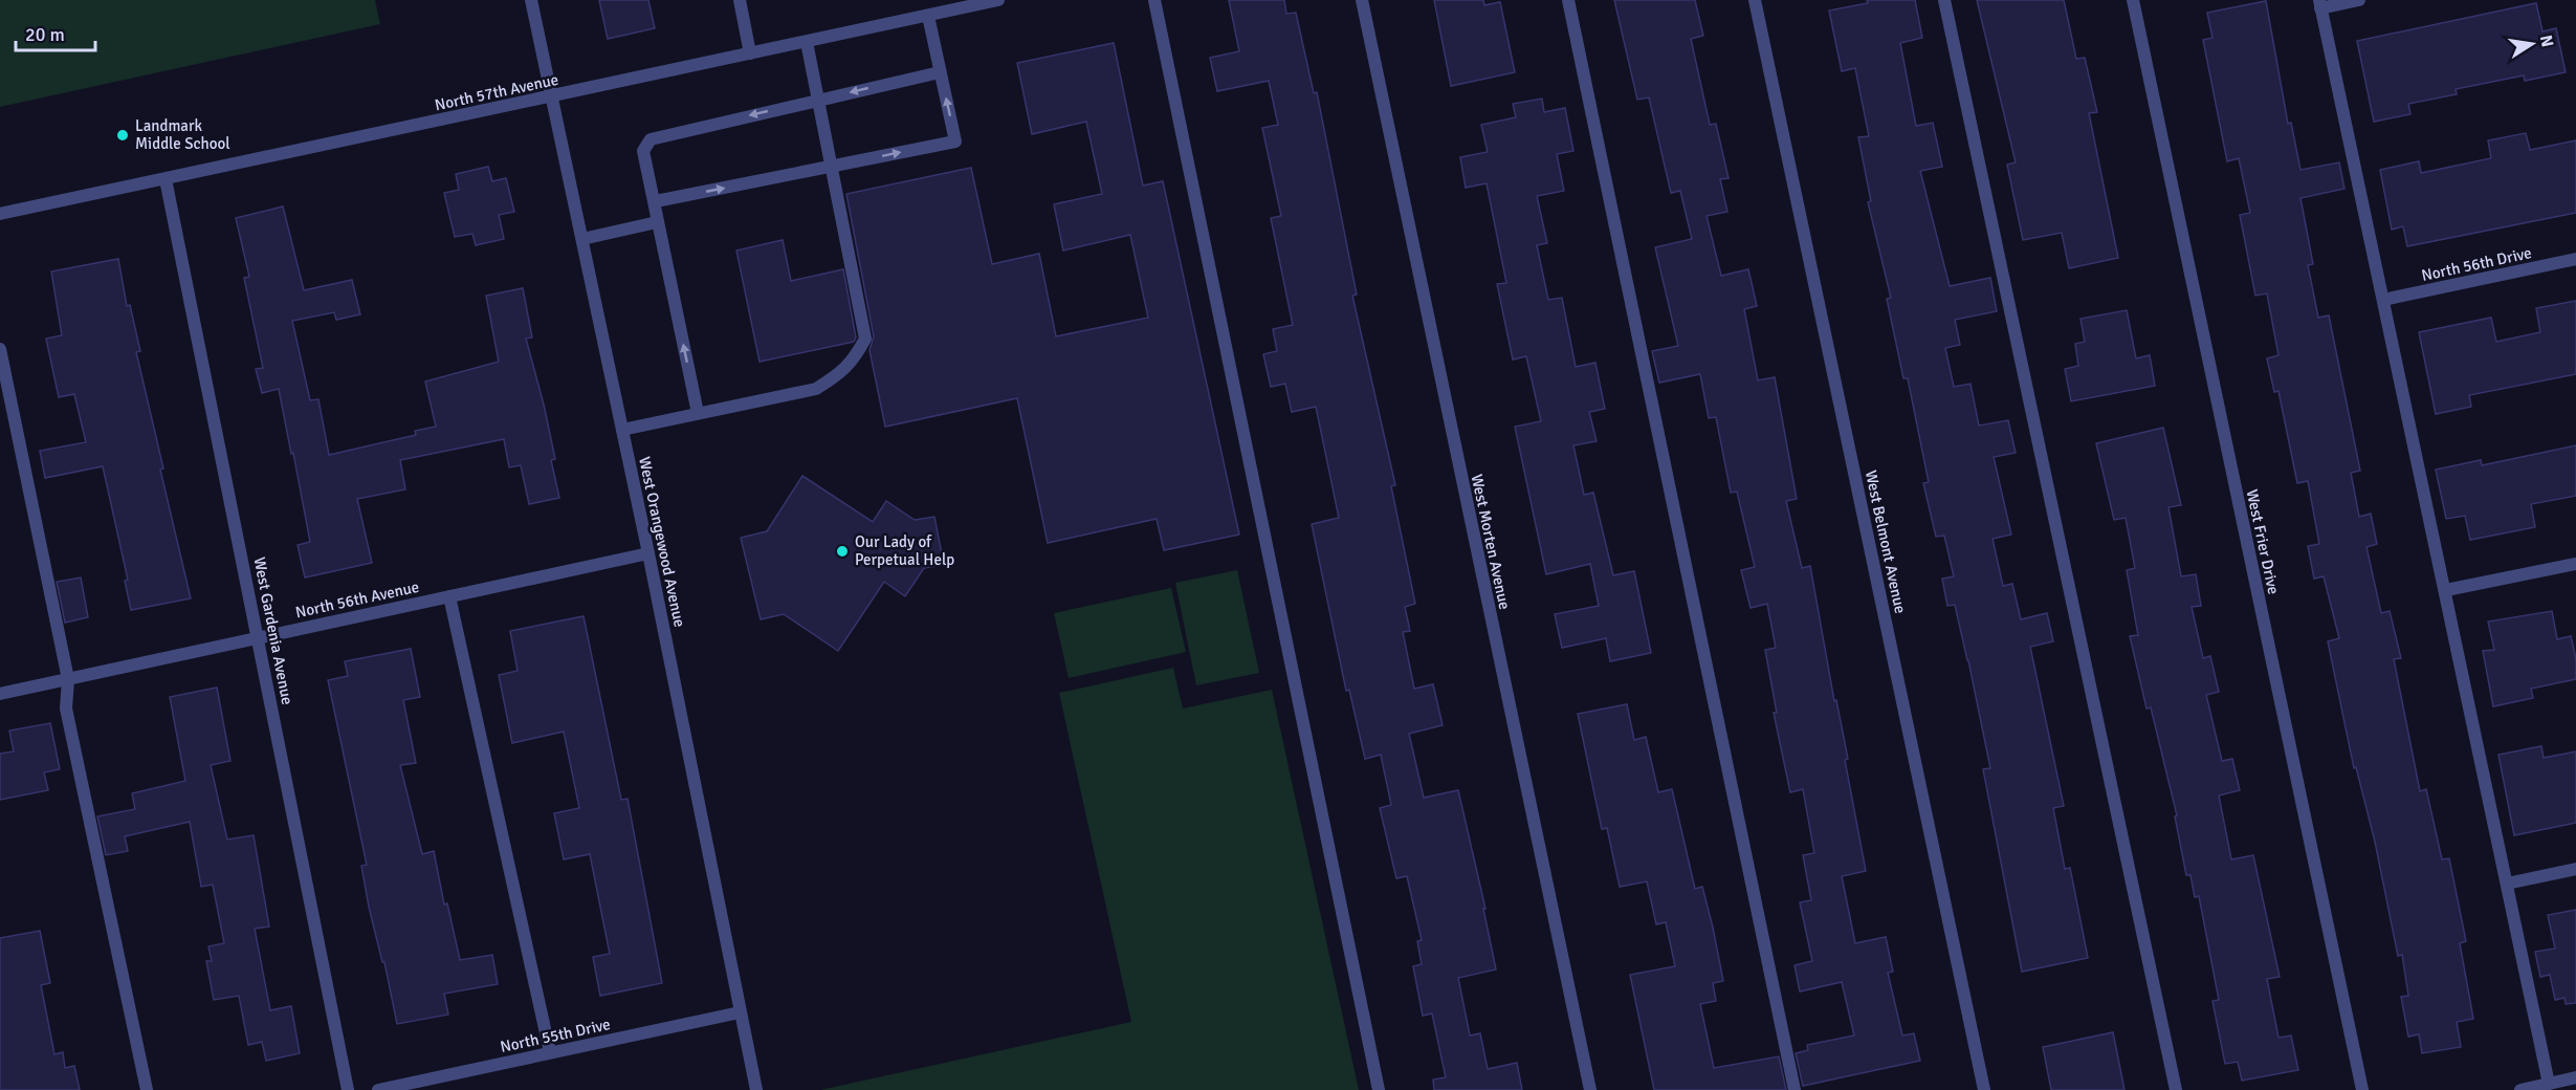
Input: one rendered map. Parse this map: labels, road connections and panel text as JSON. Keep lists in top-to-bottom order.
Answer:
{
  "streets": {
    "street": [
      "North 57th Avenue",
      "North 56th Drive",
      "West Orangewood Avenue",
      "West Morten Avenue",
      "West Belmont Avenue",
      "West Frier Drive",
      "North 56th Avenue",
      "West Gardenia Avenue",
      "North 55th Drive"
    ]
  },
  "crossings": [
    ["North 57th Avenue", "West Orangewood Avenue"],
    ["North 57th Avenue", "West Gardenia Avenue"],
    ["West Orangewood Avenue", "North 56th Avenue"],
    ["West Orangewood Avenue", "North 55th Drive"],
    ["North 56th Avenue", "West Gardenia Avenue"]
  ],
  "places": ["Landmark Middle School", "Our Lady of Perpetual Help"],
  "scale_bar": "20 m",
  "north": "right"
}
